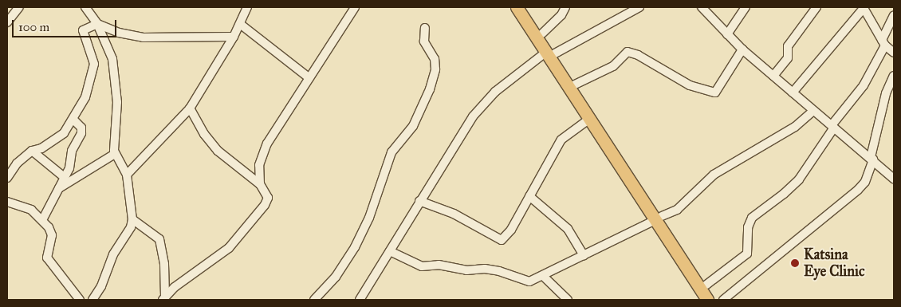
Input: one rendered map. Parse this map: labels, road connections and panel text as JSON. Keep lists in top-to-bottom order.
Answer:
{
  "places": ["Katsina Eye Clinic"],
  "scale_bar": "100 m"
}
